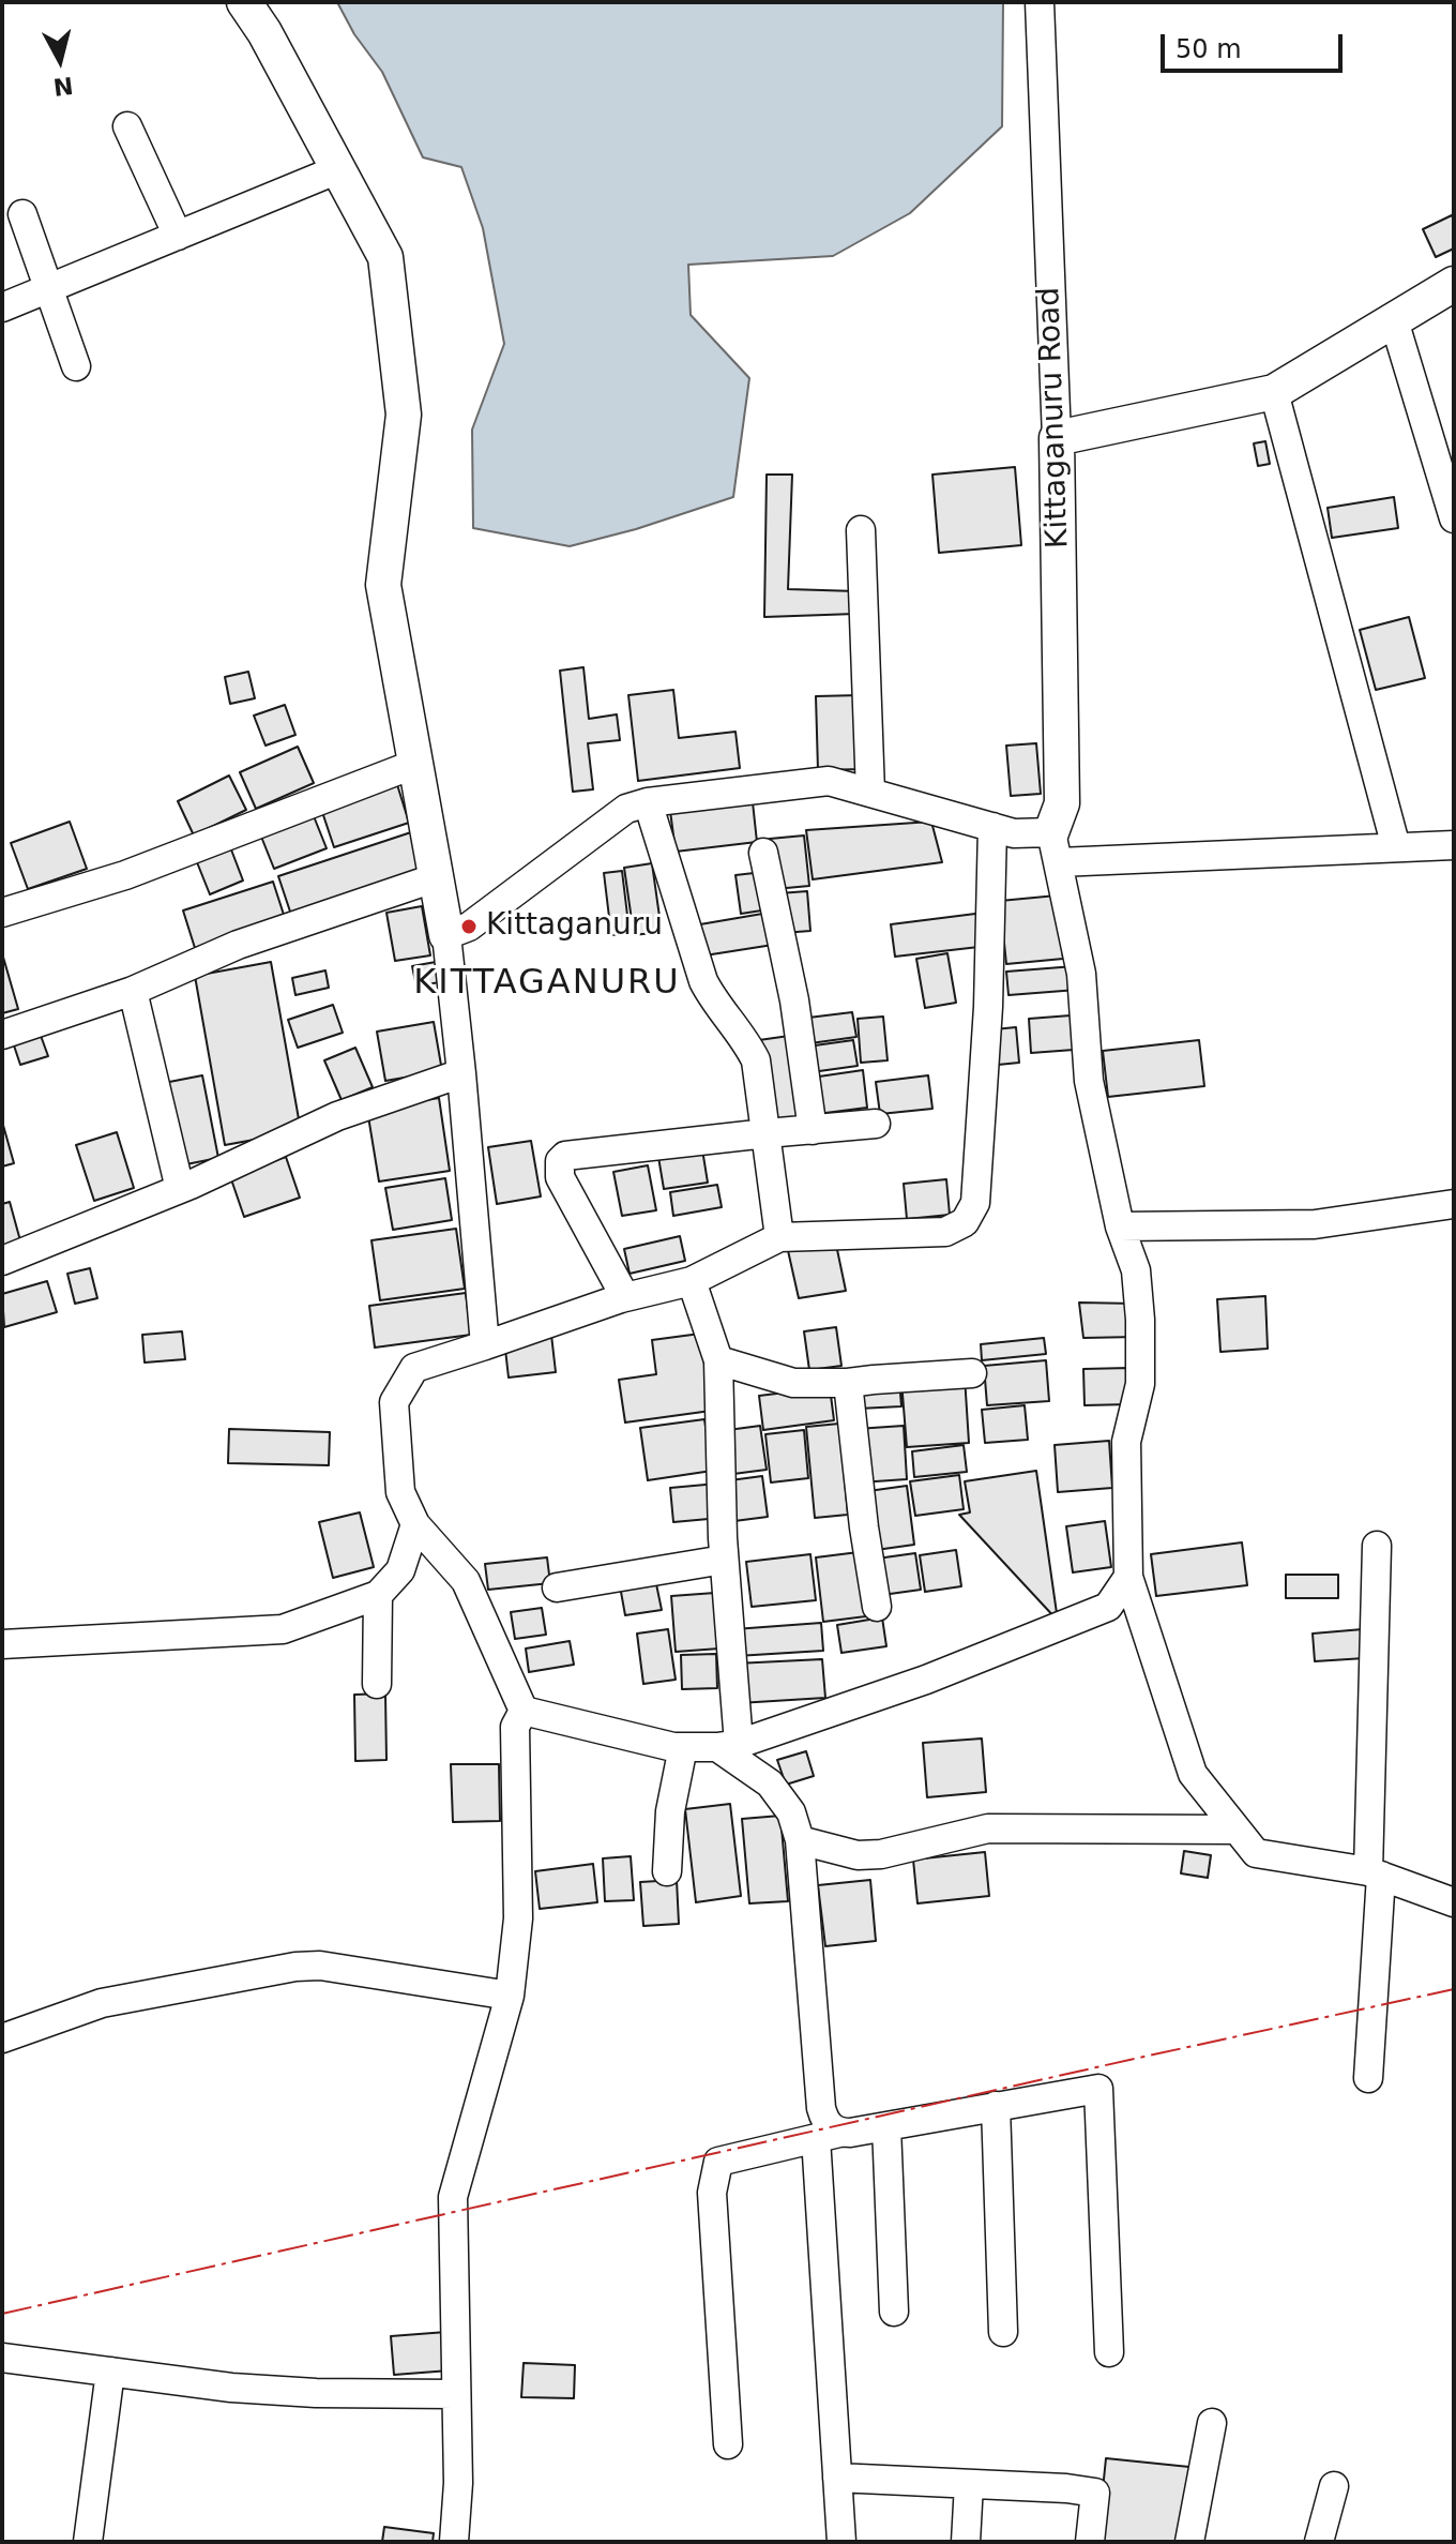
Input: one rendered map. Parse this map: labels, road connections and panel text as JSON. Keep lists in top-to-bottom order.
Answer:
{
  "streets": {
    "main road": ["Kittaganuru Road"]
  },
  "districts": ["KITTAGANURU"],
  "places": ["Kittaganuru"],
  "scale_bar": "50 m",
  "north": "bottom"
}
